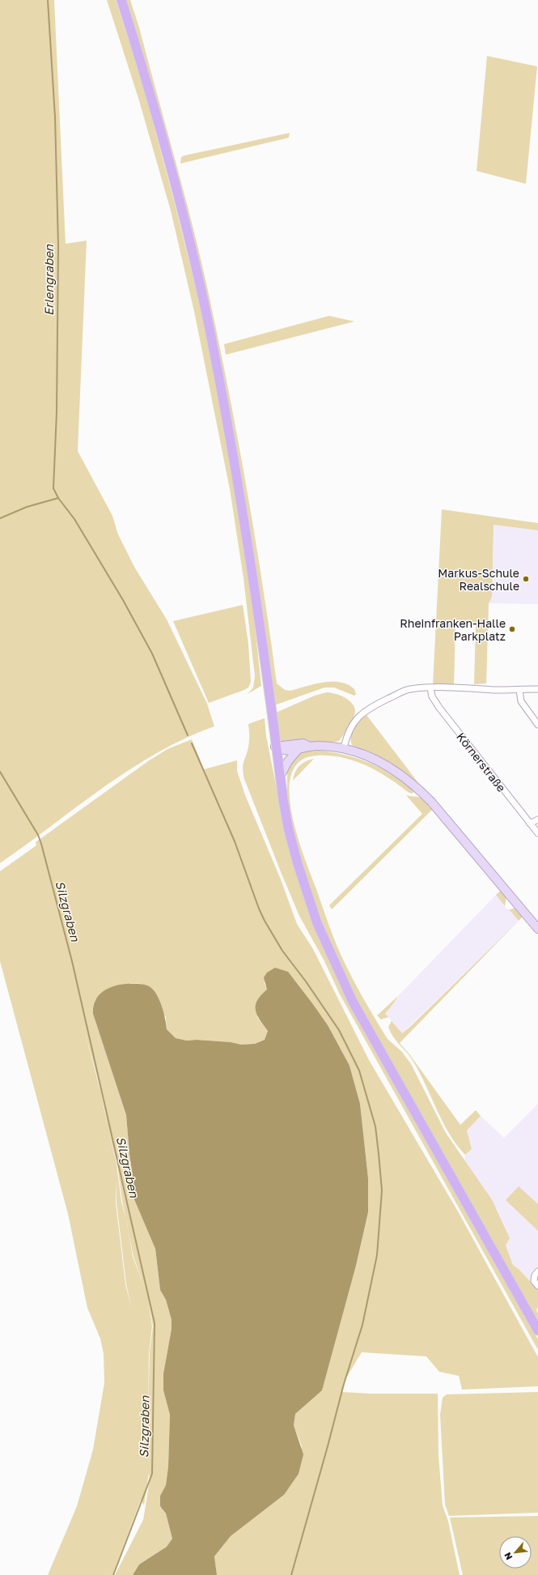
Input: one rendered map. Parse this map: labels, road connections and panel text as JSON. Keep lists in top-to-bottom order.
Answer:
{
  "streets": {
    "street": ["Körnerstraße"]
  },
  "water": ["Erlengraben", "Silzgraben"],
  "places": ["Markus-Schule Realschule", "Rheinfranken-Halle Parkplatz"],
  "north": "bottom left"
}
